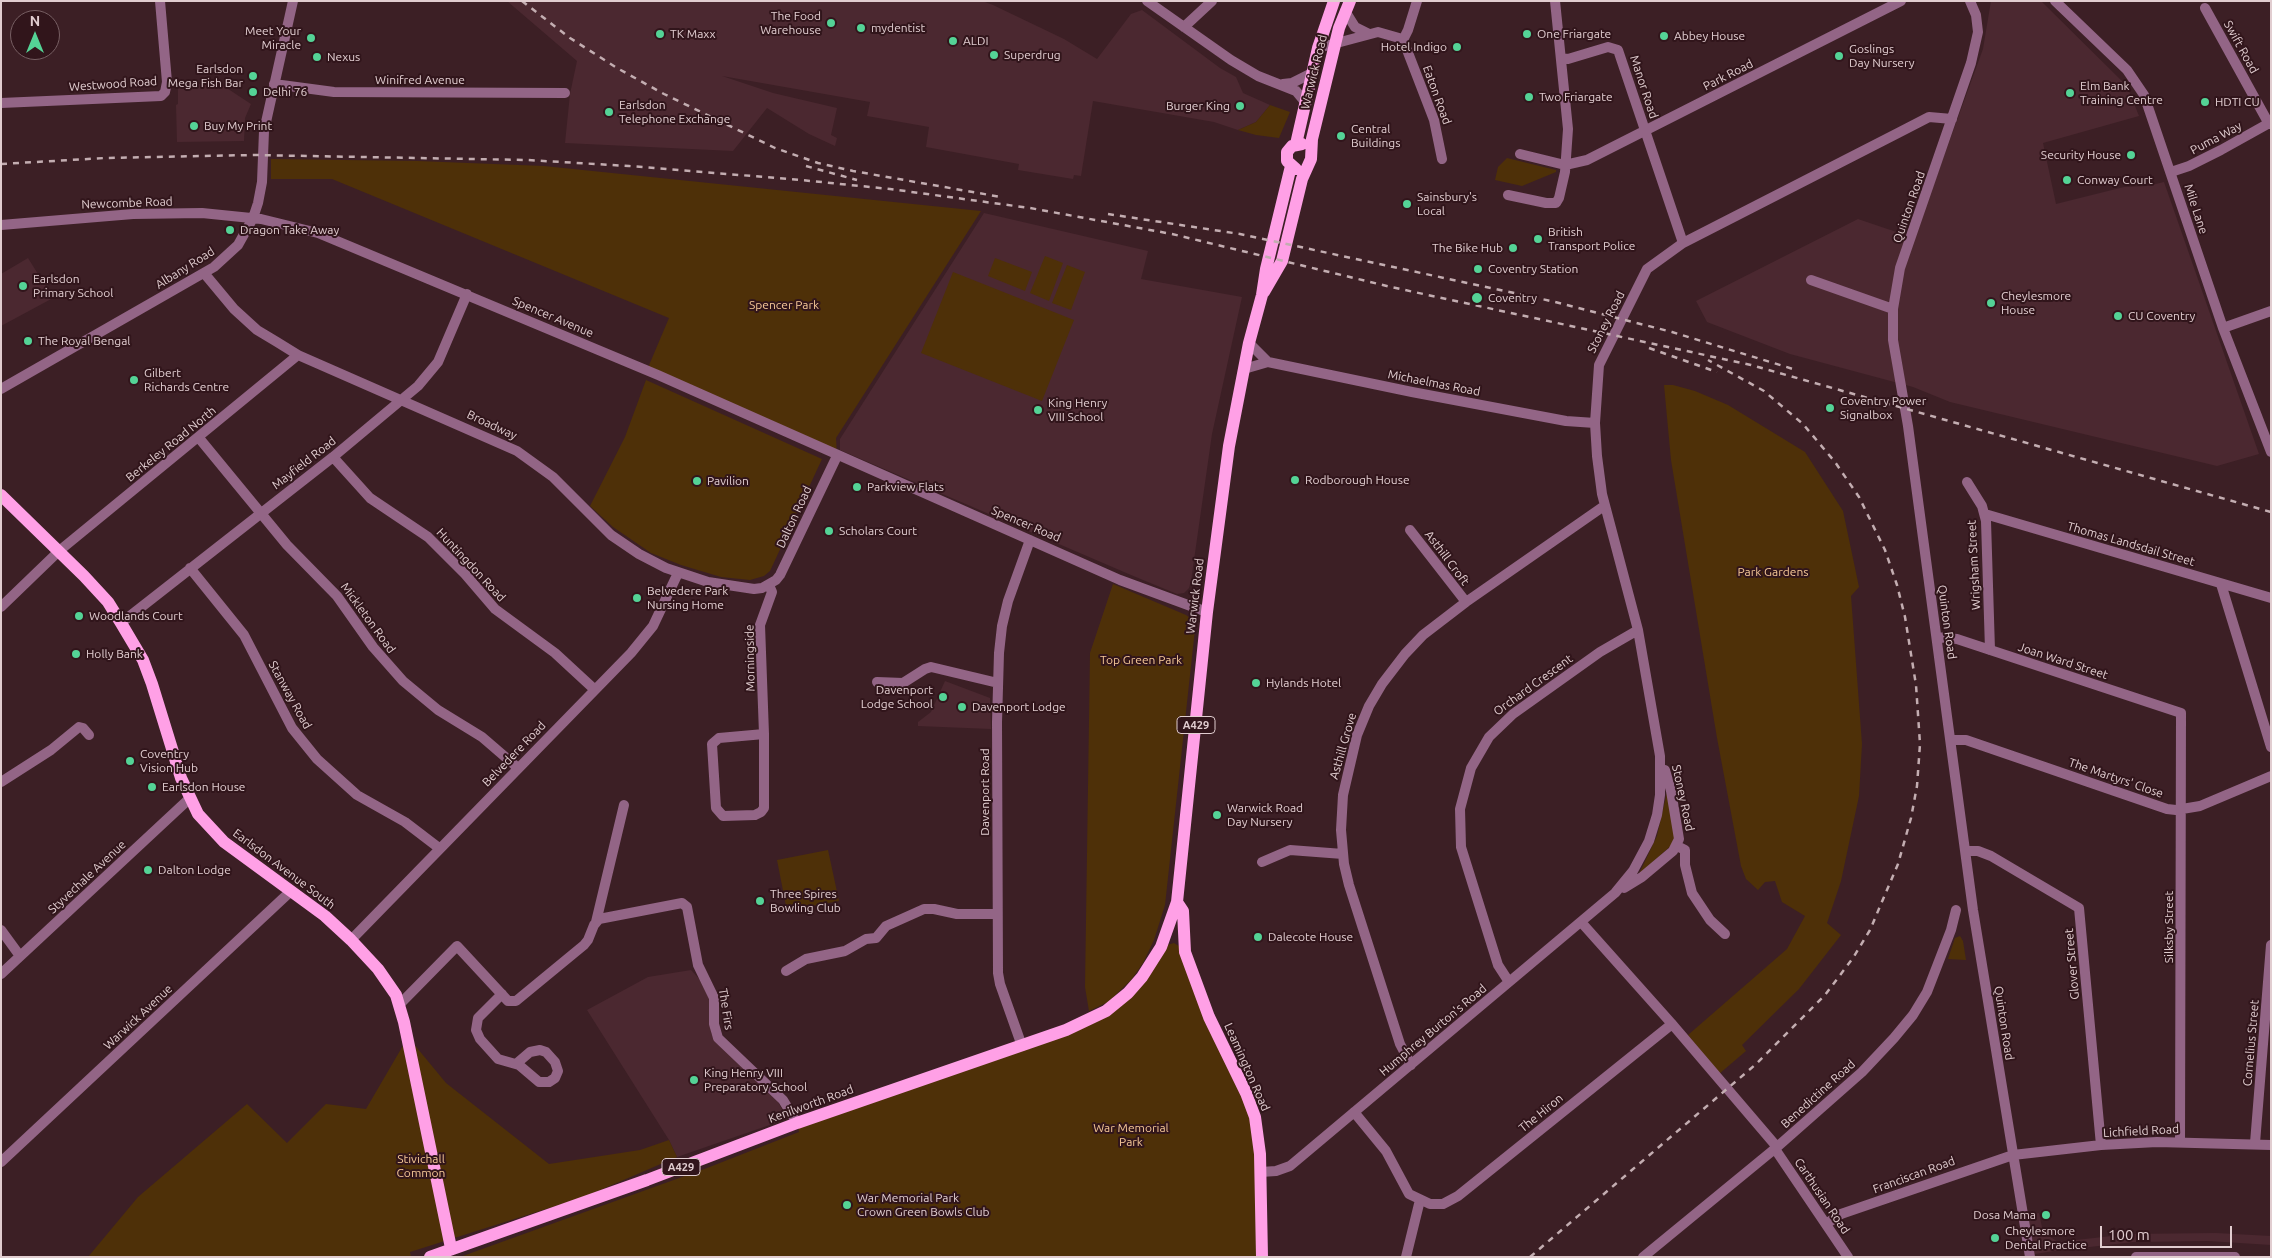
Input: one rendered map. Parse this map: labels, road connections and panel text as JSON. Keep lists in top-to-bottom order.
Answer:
{
  "streets": {
    "main road": [
      "Warwick Road",
      "A429",
      "Earlsdon Avenue South",
      "Leamington Road",
      "Kenilworth Road"
    ],
    "street": [
      "Swift Road",
      "Park Road",
      "Winifred Avenue",
      "Westwood Road",
      "Manor Road",
      "Eaton Road",
      "Puma Way",
      "Newcombe Road",
      "Quinton Road",
      "Mile Lane",
      "Albany Road",
      "Spencer Avenue",
      "Stoney Road",
      "Michaelmas Road",
      "Broadway",
      "Berkeley Road North",
      "Mayfield Road",
      "Dalton Road",
      "Spencer Road",
      "Thomas Landsdail Street",
      "Asthill Croft",
      "Huntingdon Road",
      "Wrigsham Street",
      "Mickleton Road",
      "Morningside",
      "Joan Ward Street",
      "Orchard Crescent",
      "Stanway Road",
      "Asthill Grove",
      "Belvedere Road",
      "The Martyrs' Close",
      "Davenport Road",
      "Styvechale Avenue",
      "Silksby Street",
      "Glover Street",
      "The Firs",
      "Warwick Avenue",
      "Humphrey Burton's Road",
      "Cornelius Street",
      "Benedictine Road",
      "The Hiron",
      "Lichfield Road",
      "Franciscan Road",
      "Carthusian Road"
    ]
  },
  "crossings": [
    ["Swift Road", "Puma Way"],
    ["Warwick Road", "Michaelmas Road"],
    ["Warwick Road", "Spencer Road"],
    ["Warwick Road", "Leamington Road"],
    ["Warwick Road", "Kenilworth Road"],
    ["Park Road", "Manor Road"],
    ["Winifred Avenue", "Albany Road"],
    ["Manor Road", "Stoney Road"],
    ["Puma Way", "Mile Lane"],
    ["Newcombe Road", "Albany Road"],
    ["Newcombe Road", "Spencer Avenue"],
    ["Quinton Road", "Stoney Road"],
    ["Quinton Road", "Joan Ward Street"],
    ["Quinton Road", "The Martyrs' Close"],
    ["Quinton Road", "Glover Street"],
    ["Quinton Road", "Lichfield Road"],
    ["Quinton Road", "Franciscan Road"],
    ["Albany Road", "Spencer Avenue"],
    ["Albany Road", "Broadway"],
    ["Spencer Avenue", "Mayfield Road"],
    ["Spencer Avenue", "Dalton Road"],
    ["Spencer Avenue", "Spencer Road"],
    ["Stoney Road", "Michaelmas Road"],
    ["Stoney Road", "Orchard Crescent"],
    ["Stoney Road", "Asthill Grove"],
    ["Stoney Road", "Humphrey Burton's Road"],
    ["Broadway", "Berkeley Road North"],
    ["Broadway", "Mayfield Road"],
    ["Broadway", "Dalton Road"],
    ["Broadway", "Morningside"],
    ["Broadway", "Belvedere Road"],
    ["Berkeley Road North", "Mickleton Road"],
    ["Berkeley Road North", "Earlsdon Avenue South"],
    ["Mayfield Road", "Huntingdon Road"],
    ["Mayfield Road", "Mickleton Road"],
    ["Mayfield Road", "Stanway Road"],
    ["Mayfield Road", "Earlsdon Avenue South"],
    ["Dalton Road", "Spencer Road"],
    ["Dalton Road", "Morningside"],
    ["Spencer Road", "Davenport Road"],
    ["Thomas Landsdail Street", "Wrigsham Street"],
    ["Asthill Croft", "Asthill Grove"],
    ["Huntingdon Road", "Belvedere Road"],
    ["Wrigsham Street", "Joan Ward Street"],
    ["Mickleton Road", "Belvedere Road"],
    ["Joan Ward Street", "Silksby Street"],
    ["Orchard Crescent", "Humphrey Burton's Road"],
    ["Stanway Road", "Belvedere Road"],
    ["Asthill Grove", "Humphrey Burton's Road"],
    ["Belvedere Road", "Earlsdon Avenue South"],
    ["The Martyrs' Close", "Silksby Street"],
    ["Davenport Road", "Kenilworth Road"],
    ["Earlsdon Avenue South", "Styvechale Avenue"],
    ["Earlsdon Avenue South", "Warwick Avenue"],
    ["Earlsdon Avenue South", "Kenilworth Road"],
    ["Silksby Street", "Lichfield Road"],
    ["Glover Street", "Lichfield Road"],
    ["The Firs", "Kenilworth Road"],
    ["Humphrey Burton's Road", "Leamington Road"],
    ["Cornelius Street", "Lichfield Road"],
    ["Benedictine Road", "Carthusian Road"],
    ["Lichfield Road", "Franciscan Road"],
    ["Franciscan Road", "Carthusian Road"]
  ],
  "parks": [
    "Spencer Park",
    "Park Gardens",
    "Top Green Park",
    "War Memorial Park",
    "Stivichall Common"
  ],
  "places": [
    "The Food Warehouse",
    "mydentist",
    "TK Maxx",
    "One Friargate",
    "Abbey House",
    "Meet Your Miracle",
    "ALDI",
    "Hotel Indigo",
    "Superdrug",
    "Goslings Day Nursery",
    "Nexus",
    "Earlsdon Mega Fish Bar",
    "Delhi 76",
    "Elm Bank Training Centre",
    "Two Friargate",
    "HDTI CU",
    "Burger King",
    "Earlsdon Telephone Exchange",
    "Buy My Print",
    "Central Buildings",
    "Security House",
    "Conway Court",
    "Sainsbury's Local",
    "Dragon Take Away",
    "British Transport Police",
    "The Bike Hub",
    "Coventry Station",
    "Earlsdon Primary School",
    "Coventry",
    "Cheylesmore House",
    "CU Coventry",
    "The Royal Bengal",
    "Gilbert Richards Centre",
    "Coventry Power Signalbox",
    "King Henry VIII School",
    "Rodborough House",
    "Pavilion",
    "Parkview Flats",
    "Scholars Court",
    "Belvedere Park Nursing Home",
    "Woodlands Court",
    "Holly Bank",
    "Hylands Hotel",
    "Davenport Lodge School",
    "Davenport Lodge",
    "Coventry Vision Hub",
    "Earlsdon House",
    "Warwick Road Day Nursery",
    "Dalton Lodge",
    "Three Spires Bowling Club",
    "Dalecote House",
    "King Henry VIII Preparatory School",
    "War Memorial Park Crown Green Bowls Club",
    "Dosa Mama",
    "Cheylesmore Dental Practice"
  ],
  "scale_bar": "100 m",
  "north": "top"
}
